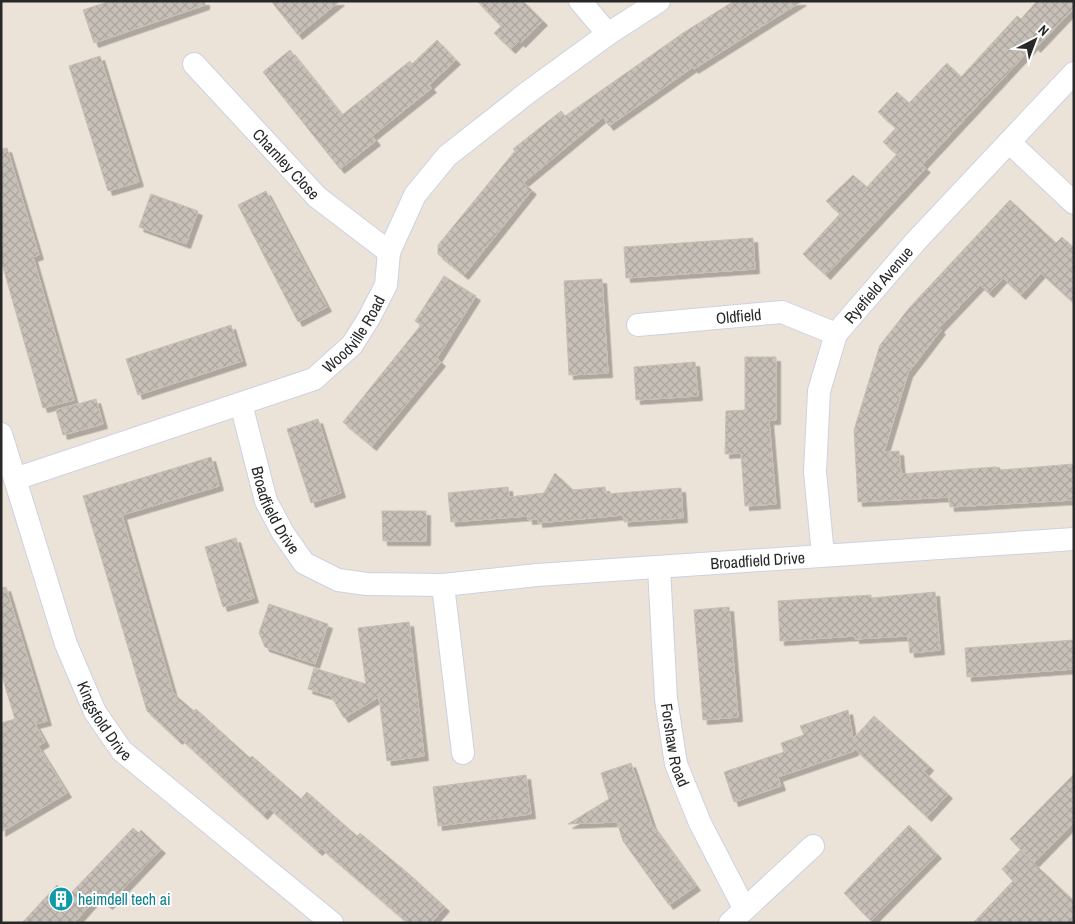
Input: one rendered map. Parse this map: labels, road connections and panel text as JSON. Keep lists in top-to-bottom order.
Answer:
{
  "streets": {
    "street": [
      "Charnley Close",
      "Ryefield Avenue",
      "Oldfield",
      "Woodville Road",
      "Broadfield Drive",
      "Kingsfold Drive",
      "Forshaw Road"
    ]
  },
  "crossings": [
    ["Charnley Close", "Woodville Road"],
    ["Ryefield Avenue", "Oldfield"],
    ["Ryefield Avenue", "Broadfield Drive"],
    ["Woodville Road", "Broadfield Drive"],
    ["Woodville Road", "Kingsfold Drive"],
    ["Broadfield Drive", "Forshaw Road"]
  ],
  "places": {
    "building": ["heimdell tech ai"]
  },
  "north": "top right"
}
